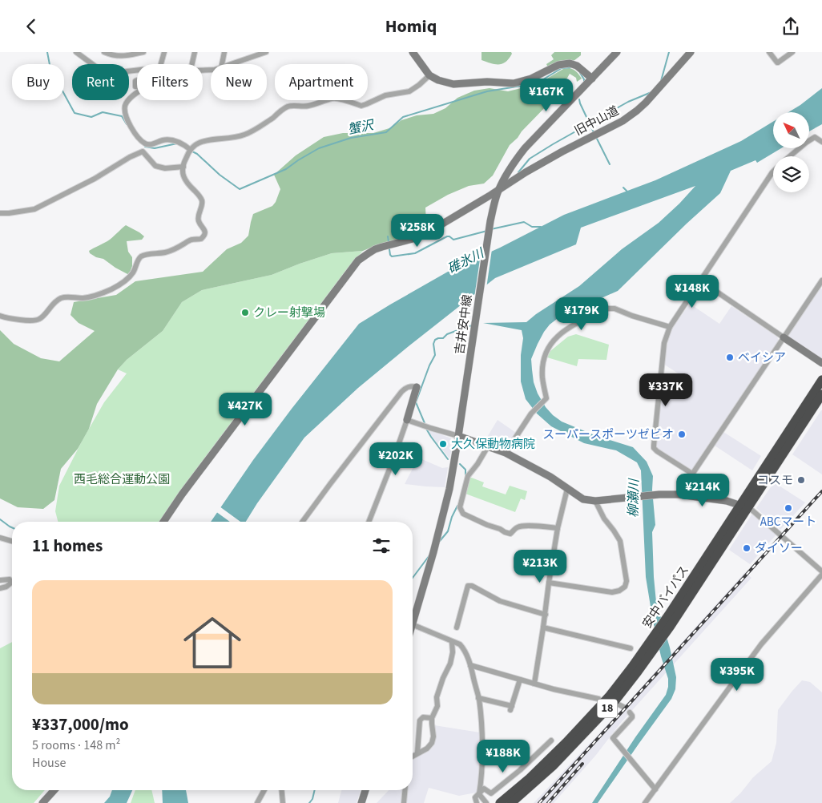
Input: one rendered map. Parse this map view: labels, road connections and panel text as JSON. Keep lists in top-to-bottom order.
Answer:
{
  "streets": {
    "highway": ["安中バイパス", "18"],
    "street": ["旧中山道", "吉井安中線"]
  },
  "crossings": [
    ["旧中山道", "吉井安中線"]
  ],
  "water": ["蟹沢", "碓氷川", "柳瀬川"],
  "parks": ["西毛総合運動公園"],
  "places": [
    "クレー射撃場",
    "ベイシア",
    "スーパースポーツゼビオ",
    "大久保動物病院",
    "コスモ",
    "ABCマート",
    "ダイソー"
  ],
  "north": "top left",
  "page": {
    "header": "Homiq",
    "chip": [
      "Buy",
      "Rent",
      "Filters",
      "New",
      "Apartment"
    ],
    "price": [
      "¥167K",
      "¥258K",
      "¥148K",
      "¥179K",
      "¥337K",
      "¥427K",
      "¥202K",
      "¥214K",
      "¥213K",
      "¥395K",
      "¥188K"
    ],
    "heading": "11 homes",
    "list": [
      {
        "name": "¥337,000/mo",
        "note": "5 rooms · 148 m² · House"
      }
    ]
  }
}
